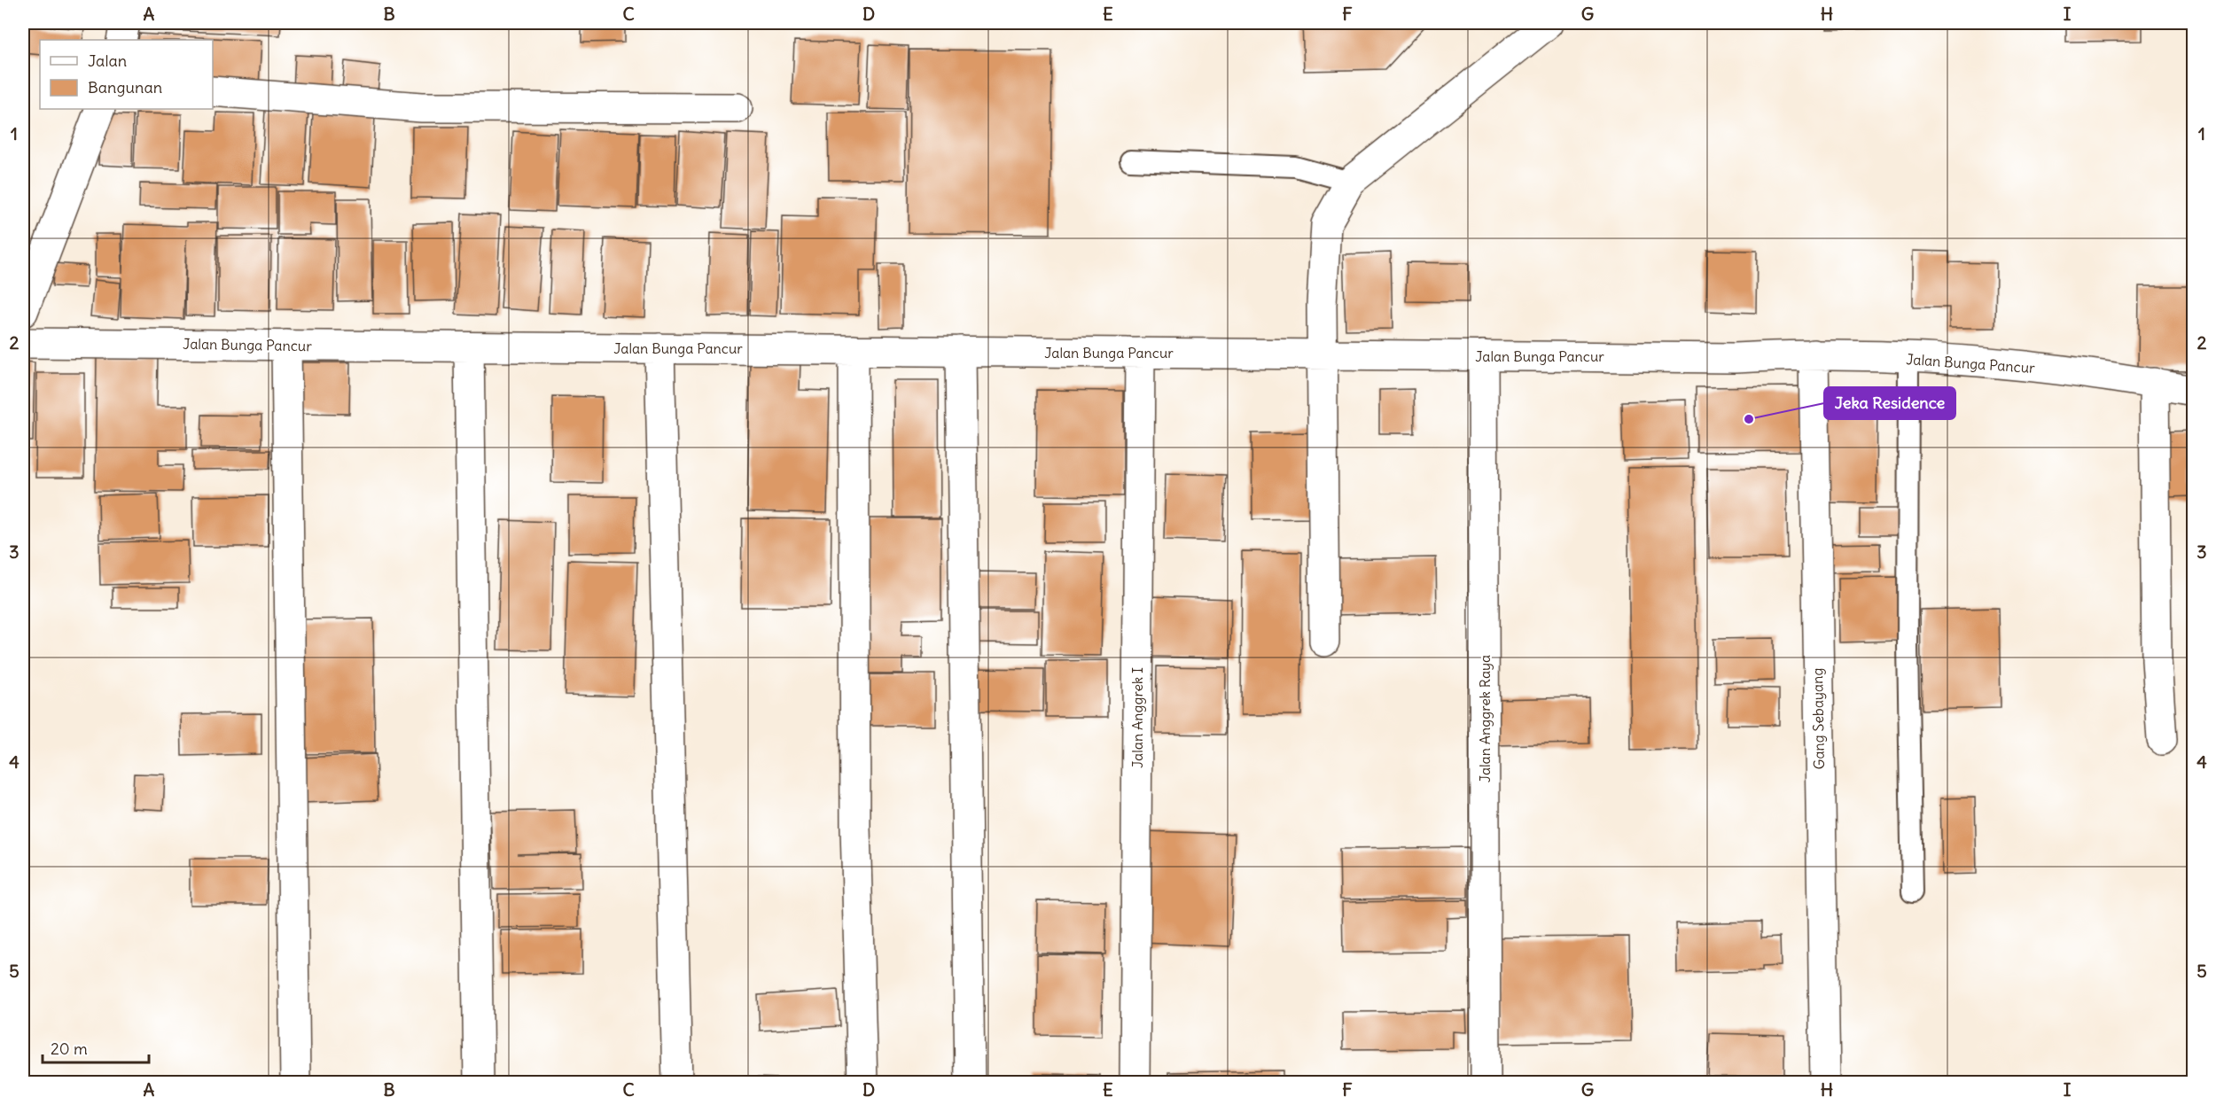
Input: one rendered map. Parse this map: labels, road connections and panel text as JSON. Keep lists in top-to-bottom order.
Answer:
{
  "streets": {
    "street": [
      "Jalan Bunga Pancur",
      "Jalan Anggrek I",
      "Jalan Anggrek Raya",
      "Gang Sebayang"
    ]
  },
  "crossings": [
    ["Jalan Bunga Pancur", "Jalan Anggrek I"],
    ["Jalan Bunga Pancur", "Jalan Anggrek Raya"],
    ["Jalan Bunga Pancur", "Gang Sebayang"]
  ],
  "places": ["Jeka Residence"],
  "legend": ["Jalan", "Bangunan"],
  "scale_bar": "20 m",
  "grid": {
    "columns": [
      "A",
      "B",
      "C",
      "D",
      "E",
      "F",
      "G",
      "H",
      "I"
    ],
    "rows": [
      "1",
      "2",
      "3",
      "4",
      "5"
    ]
  }
}
